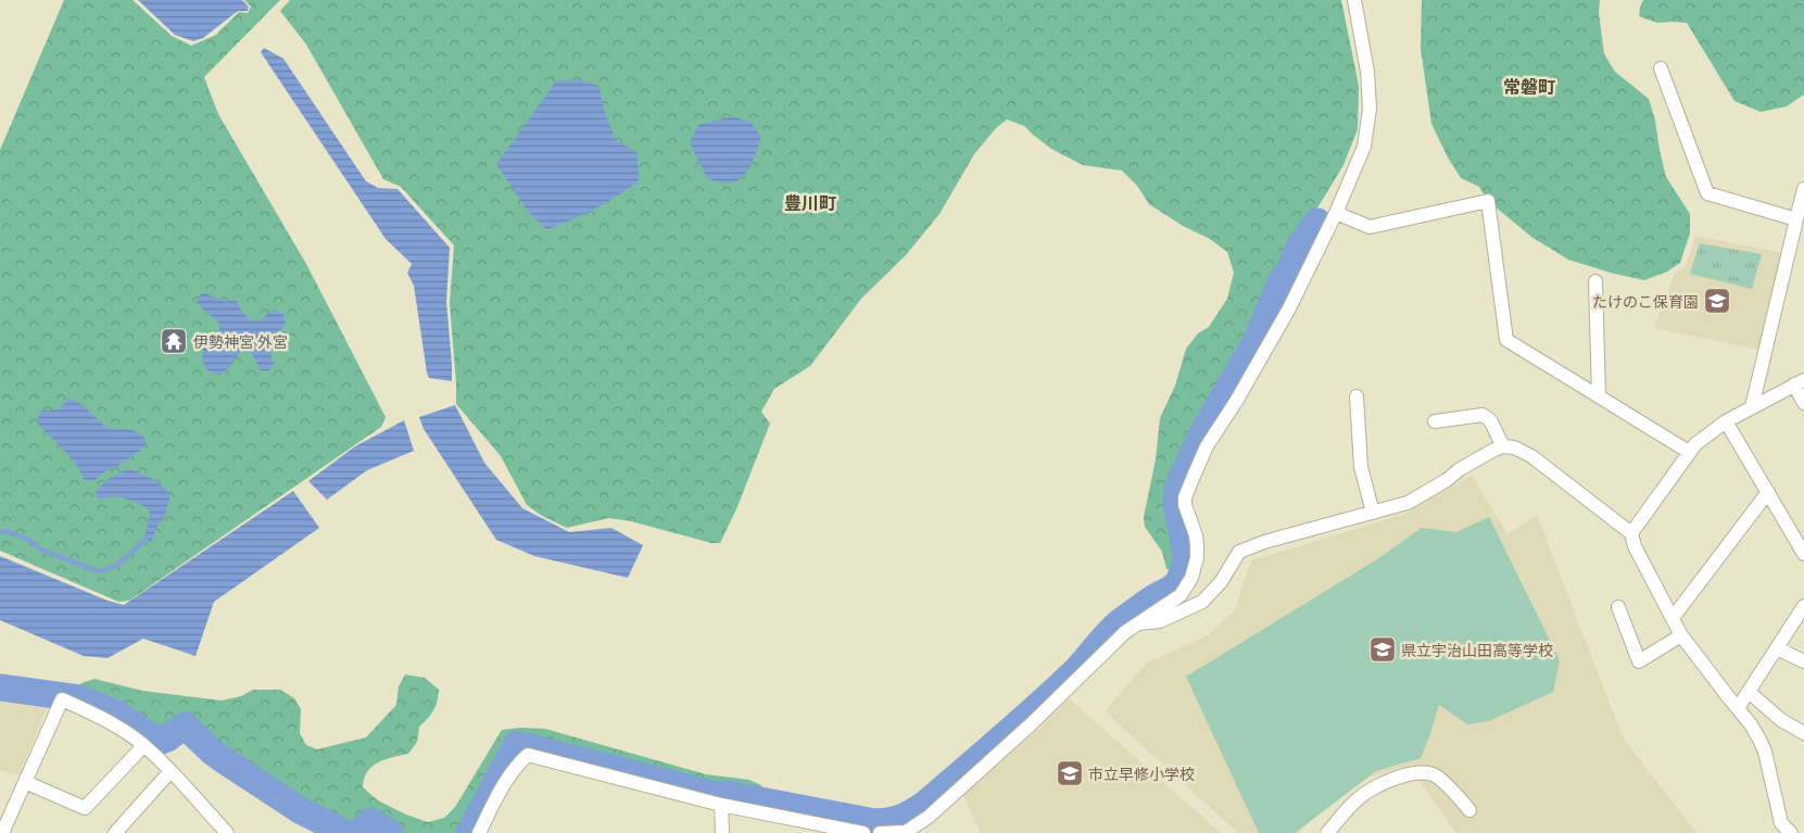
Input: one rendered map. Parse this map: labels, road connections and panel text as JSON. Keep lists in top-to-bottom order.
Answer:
{
  "districts": ["常磐町", "豊川町"],
  "places": {
    "school or university": ["たけのこ保育園", "県立宇治山田高等学校", "市立早修小学校"],
    "temple": ["伊勢神宮 外宮"]
  }
}
